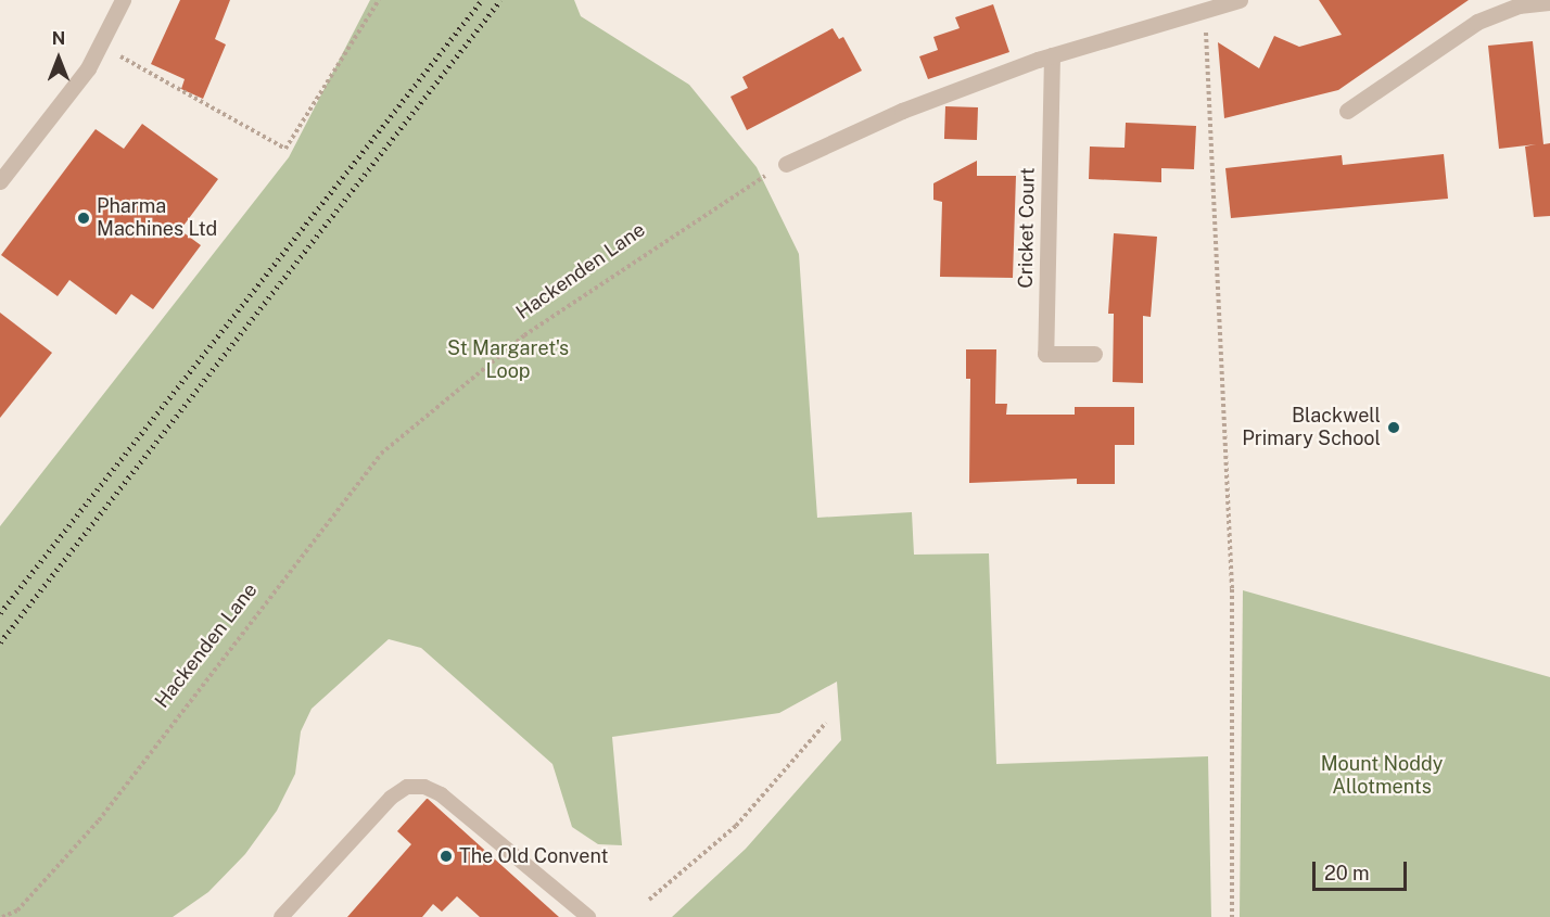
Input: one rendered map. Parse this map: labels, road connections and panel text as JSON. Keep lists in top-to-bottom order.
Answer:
{
  "streets": {
    "street": ["Cricket Court"],
    "path": ["Hackenden Lane"]
  },
  "parks": ["St Margaret's Loop", "Mount Noddy Allotments"],
  "places": ["Pharma Machines Ltd", "Blackwell Primary School", "The Old Convent"],
  "scale_bar": "20 m",
  "north": "top"
}
